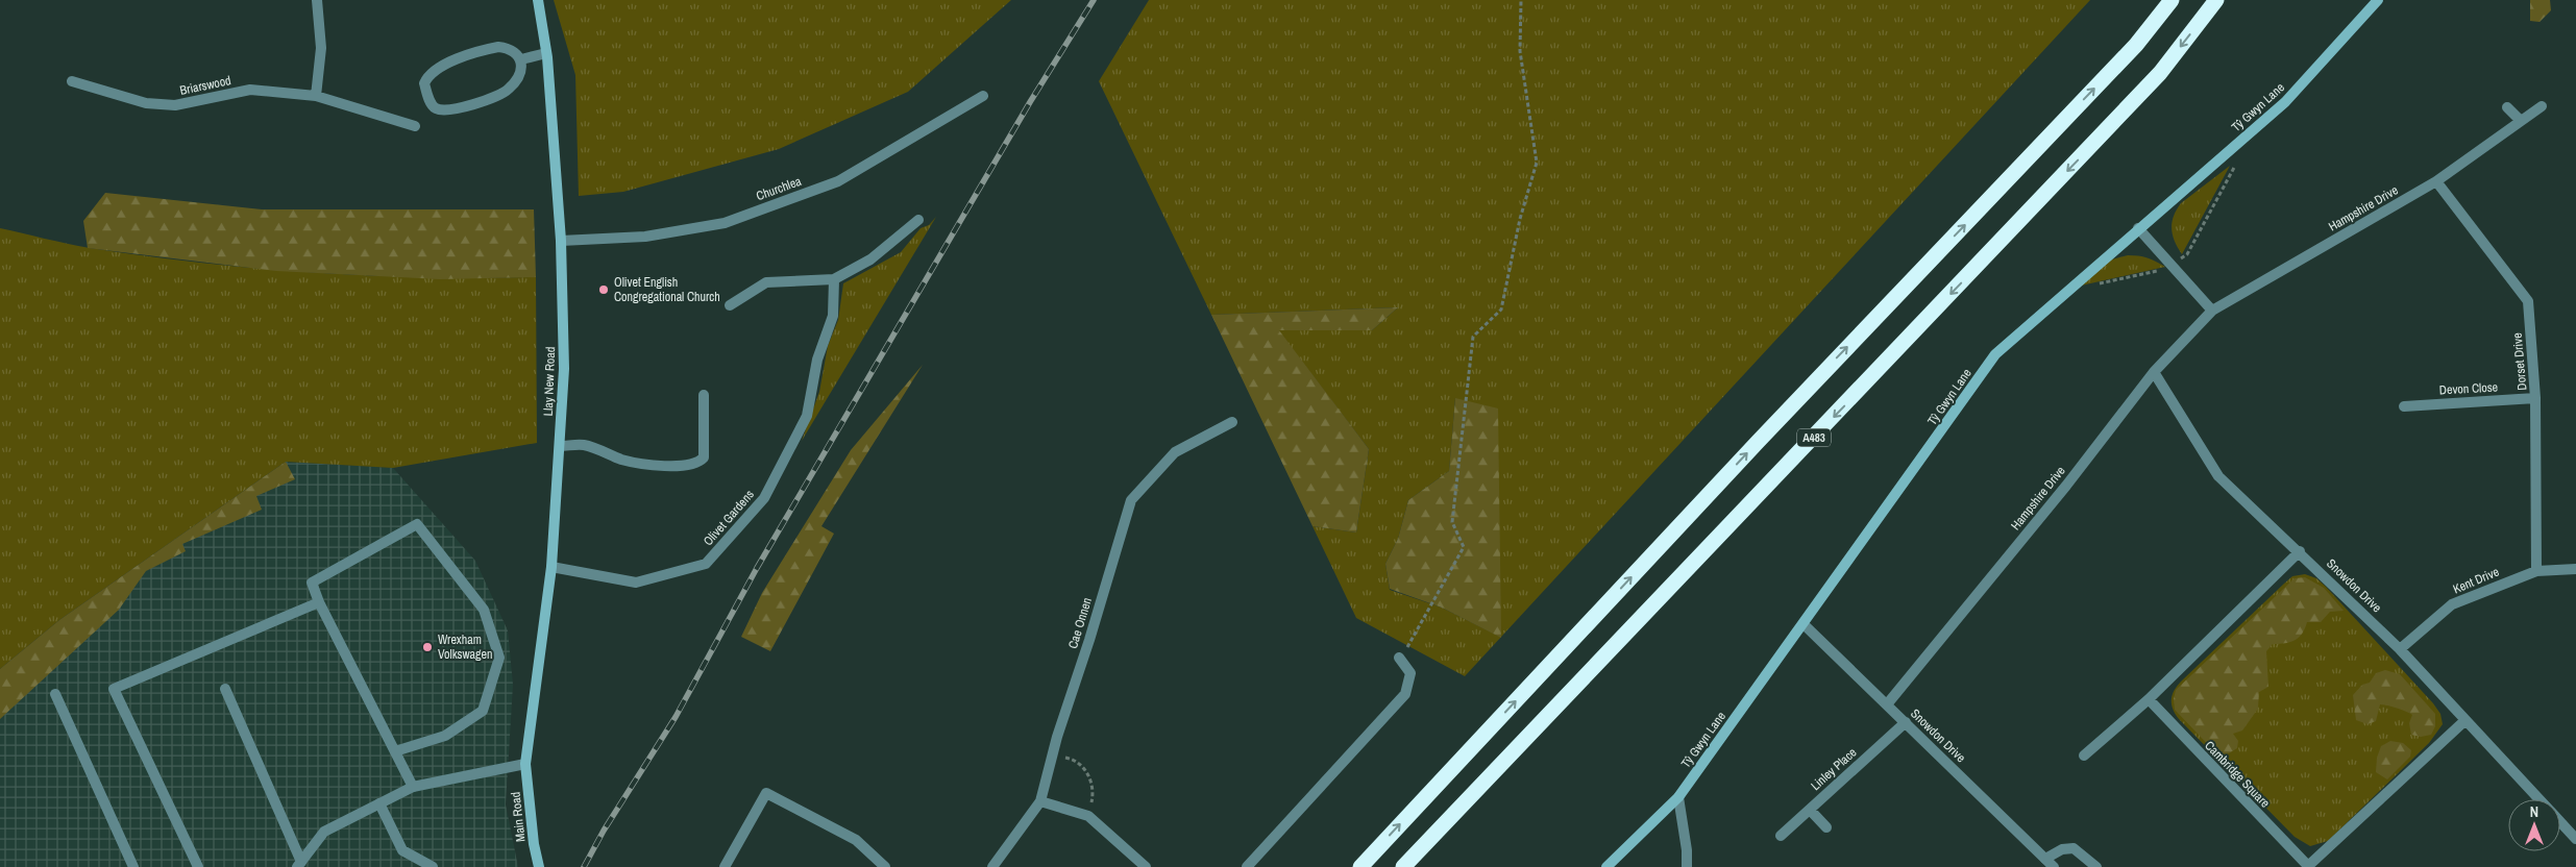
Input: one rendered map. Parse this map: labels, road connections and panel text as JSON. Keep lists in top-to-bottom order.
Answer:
{
  "streets": {
    "highway": ["A483"],
    "street": [
      "Briarswood",
      "Tŷ Gwyn Lane",
      "Churchlea",
      "Hampshire Drive",
      "Dorset Drive",
      "Llay New Road",
      "Devon Close",
      "Olivet Gardens",
      "Kent Drive",
      "Snowdon Drive",
      "Cae Onnen",
      "Linley Place",
      "Cambridge Square",
      "Main Road"
    ]
  },
  "crossings": [
    ["Tŷ Gwyn Lane", "Snowdon Drive"],
    ["Churchlea", "Llay New Road"],
    ["Hampshire Drive", "Dorset Drive"],
    ["Hampshire Drive", "Snowdon Drive"],
    ["Dorset Drive", "Devon Close"],
    ["Dorset Drive", "Kent Drive"],
    ["Llay New Road", "Olivet Gardens"],
    ["Llay New Road", "Main Road"],
    ["Kent Drive", "Snowdon Drive"],
    ["Snowdon Drive", "Linley Place"],
    ["Snowdon Drive", "Cambridge Square"]
  ],
  "places": ["Olivet English Congregational Church", "Wrexham Volkswagen"],
  "north": "top"
}
